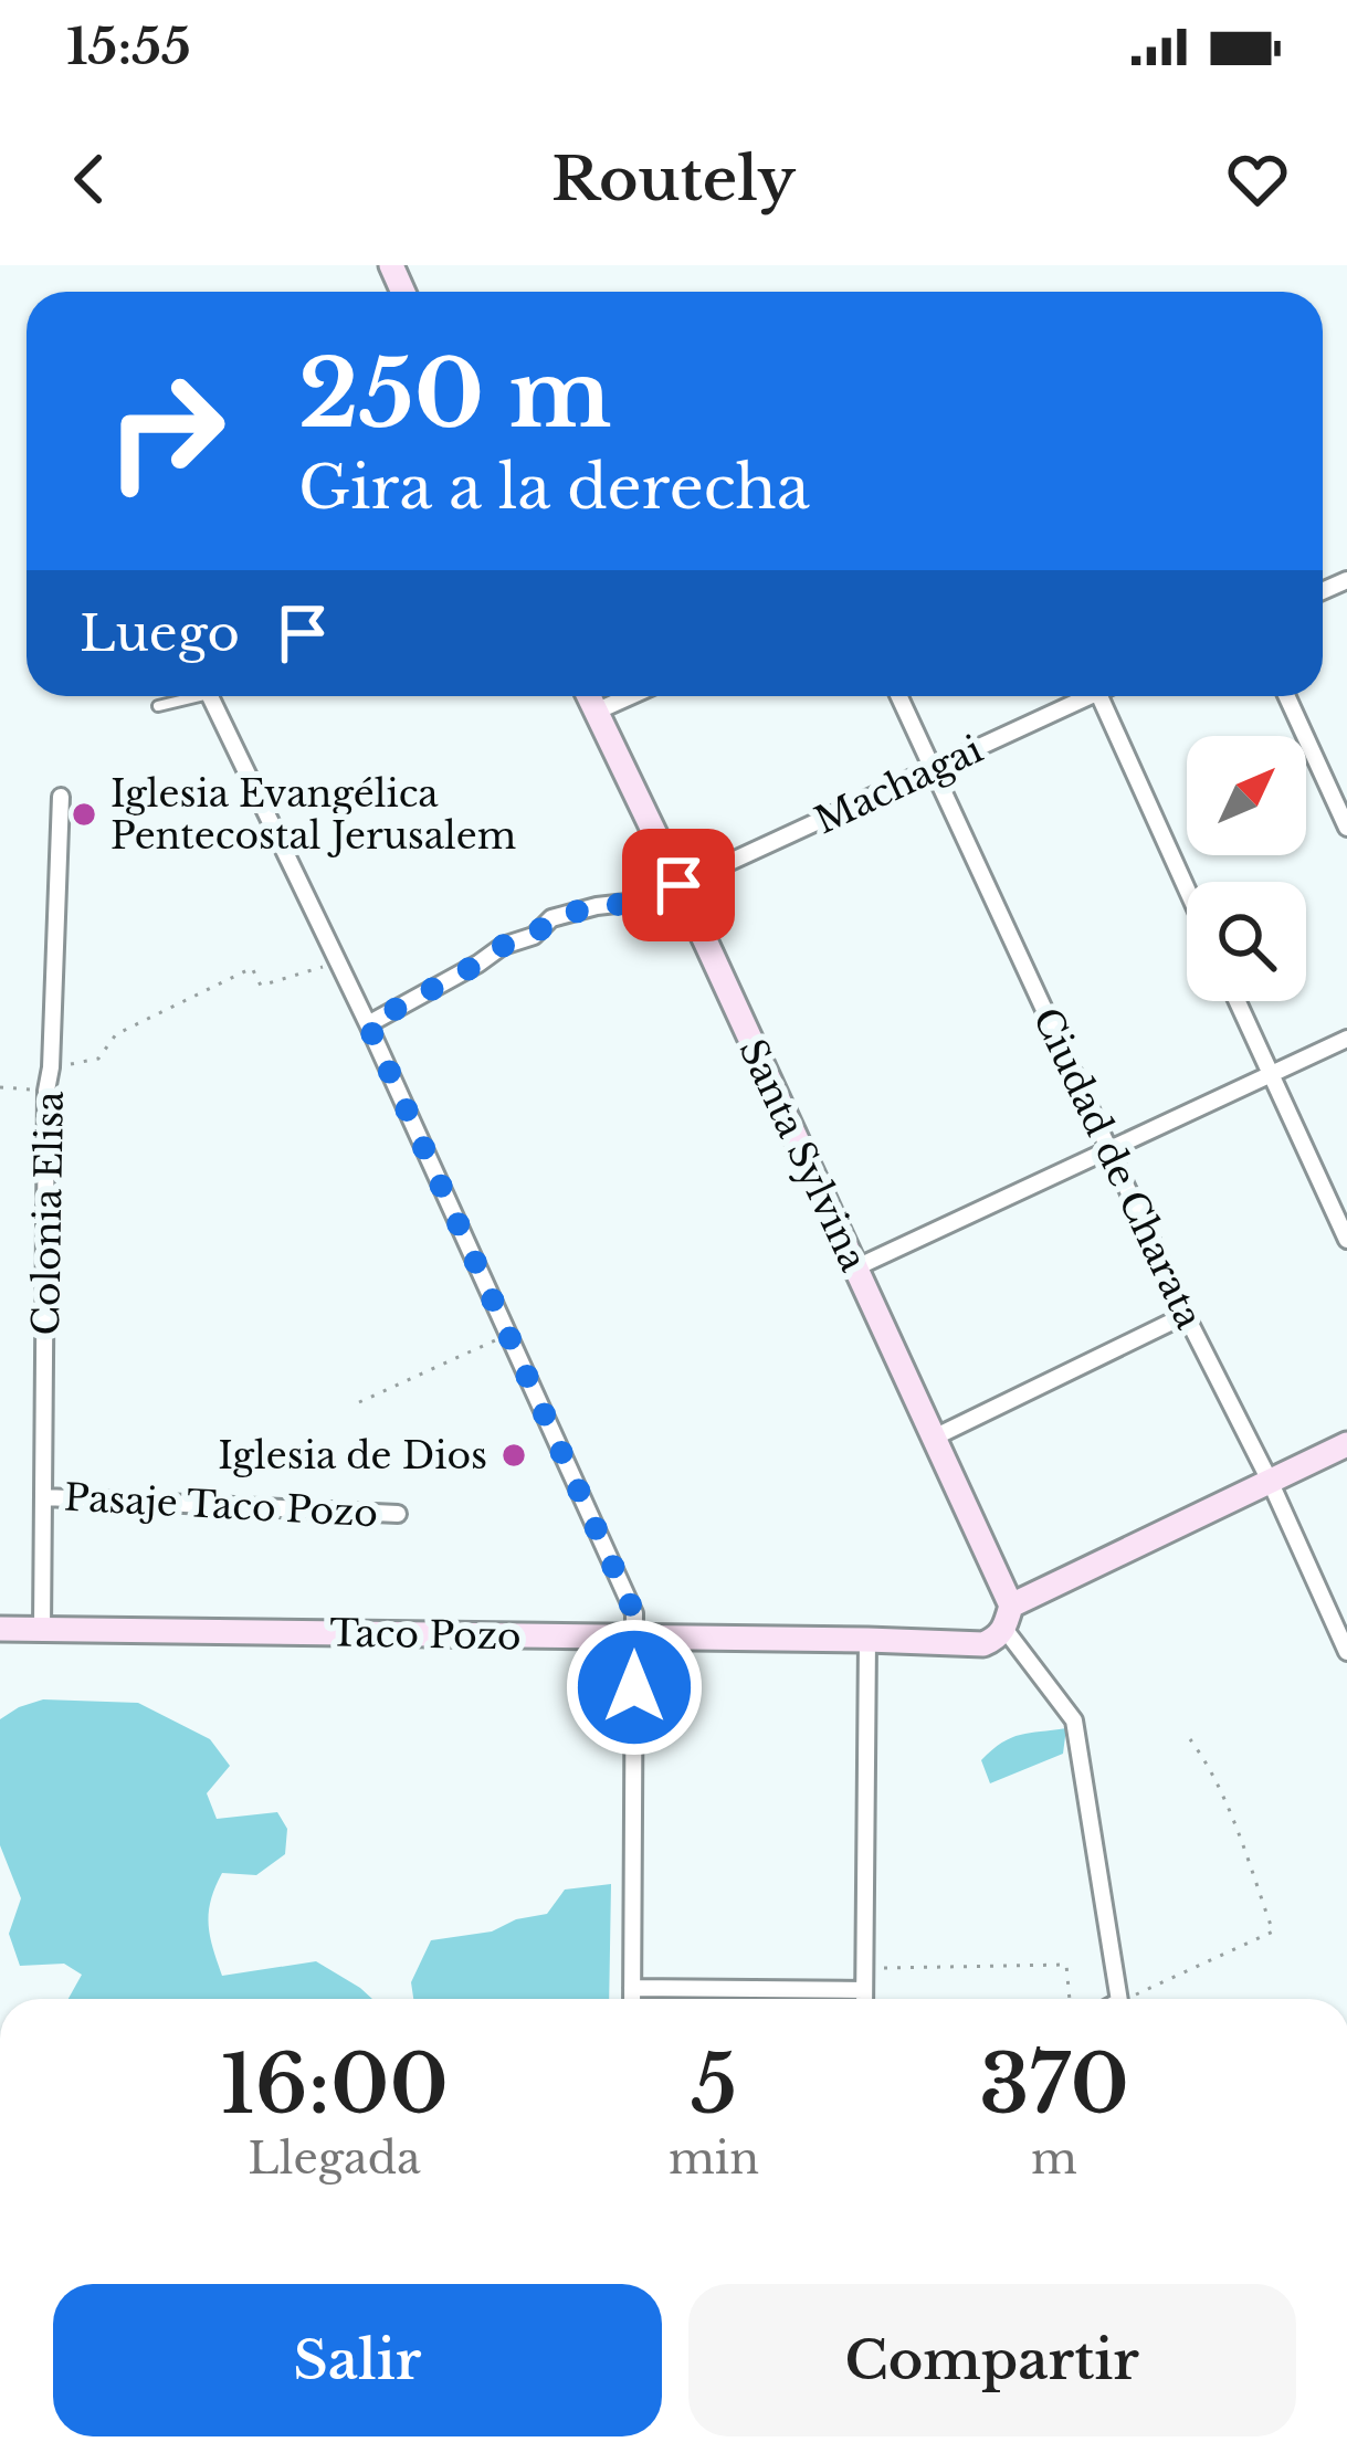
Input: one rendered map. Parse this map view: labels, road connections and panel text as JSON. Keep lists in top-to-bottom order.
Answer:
{
  "streets": {
    "street": [
      "Machagai",
      "Santa Sylvina",
      "Ciudad de Charata",
      "Colonia Elisa",
      "Pasaje Taco Pozo",
      "Taco Pozo"
    ]
  },
  "crossings": [
    ["Machagai", "Santa Sylvina"],
    ["Machagai", "Ciudad de Charata"],
    ["Santa Sylvina", "Taco Pozo"],
    ["Ciudad de Charata", "Taco Pozo"],
    ["Colonia Elisa", "Pasaje Taco Pozo"],
    ["Colonia Elisa", "Taco Pozo"]
  ],
  "places": ["Iglesia Evangélica Pentecostal Jerusalem", "Iglesia de Dios"],
  "north": "top right",
  "page": {
    "status": "15:55",
    "header": "Routely",
    "turn": ["250 m", "Gira a la derecha"],
    "then": "Luego",
    "eta": [
      "16:00",
      "Llegada",
      "5",
      "min",
      "370",
      "m"
    ],
    "buttons": ["Salir", "Compartir"]
  }
}
